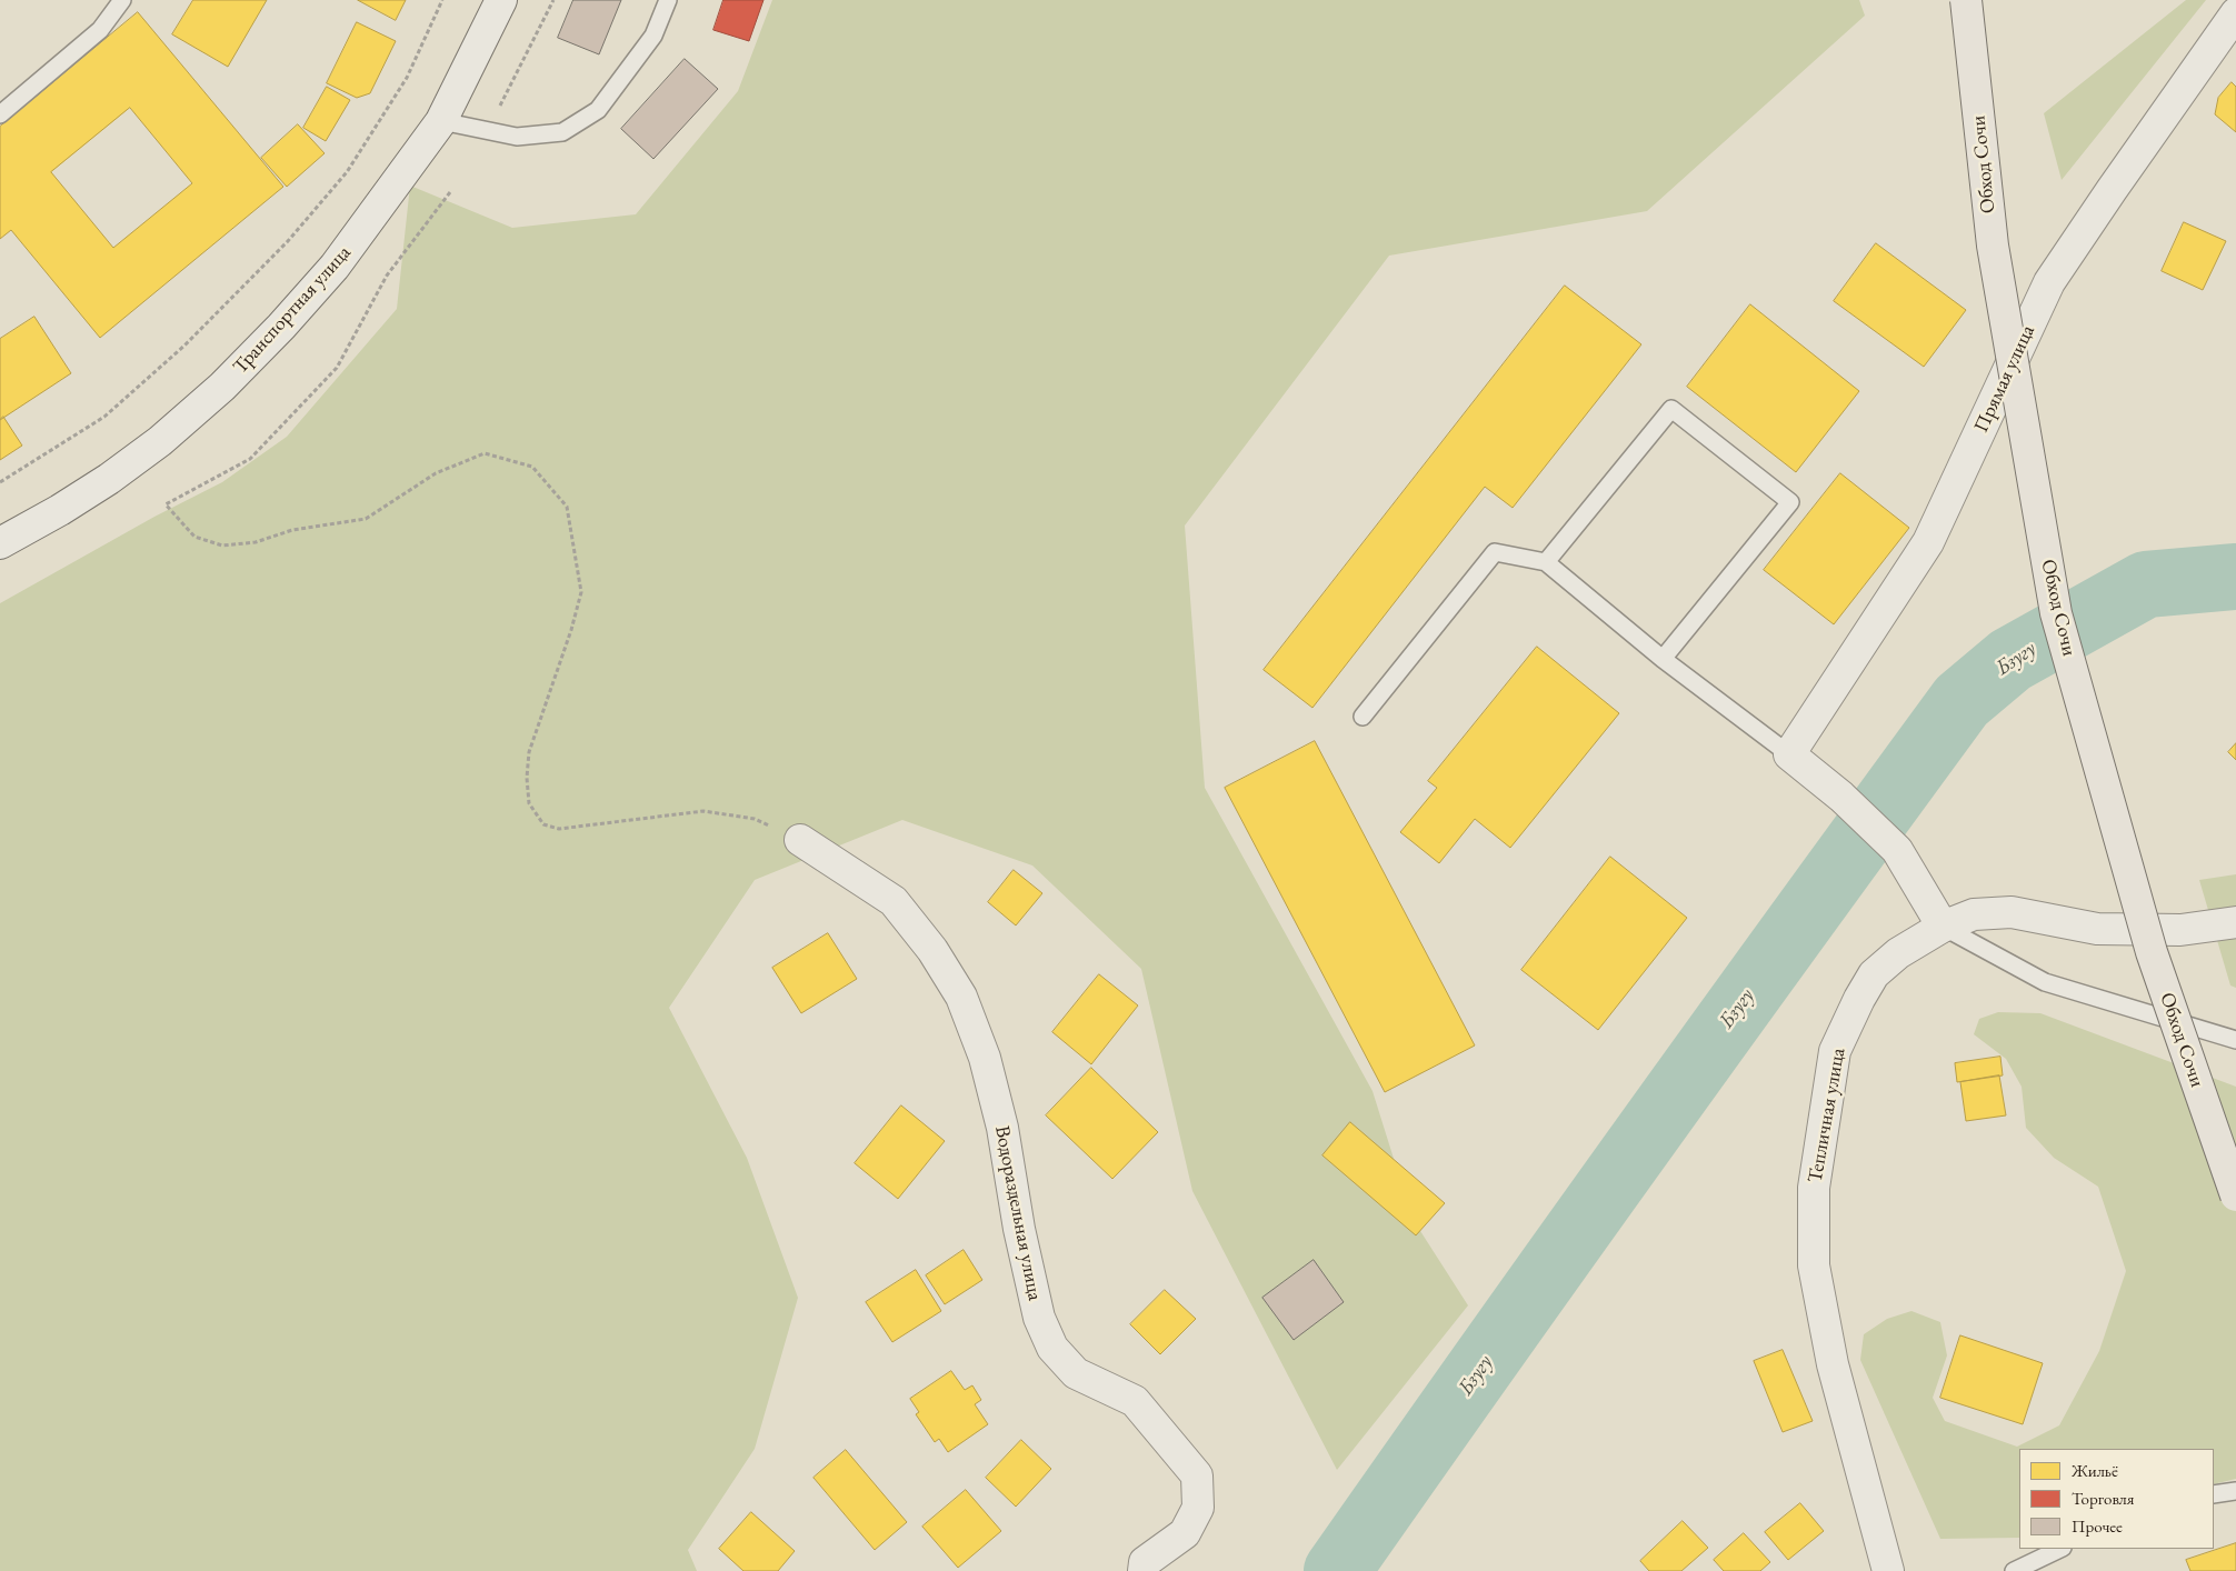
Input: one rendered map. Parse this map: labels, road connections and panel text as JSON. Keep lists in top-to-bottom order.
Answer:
{
  "streets": {
    "highway": ["Обход Сочи"],
    "street": [
      "Транспортная улица",
      "Прямая улица",
      "Тепличная улица",
      "Водораздельная улица"
    ]
  },
  "water": ["Бзугу"],
  "legend": ["Жильё", "Торговля", "Прочее"]
}
